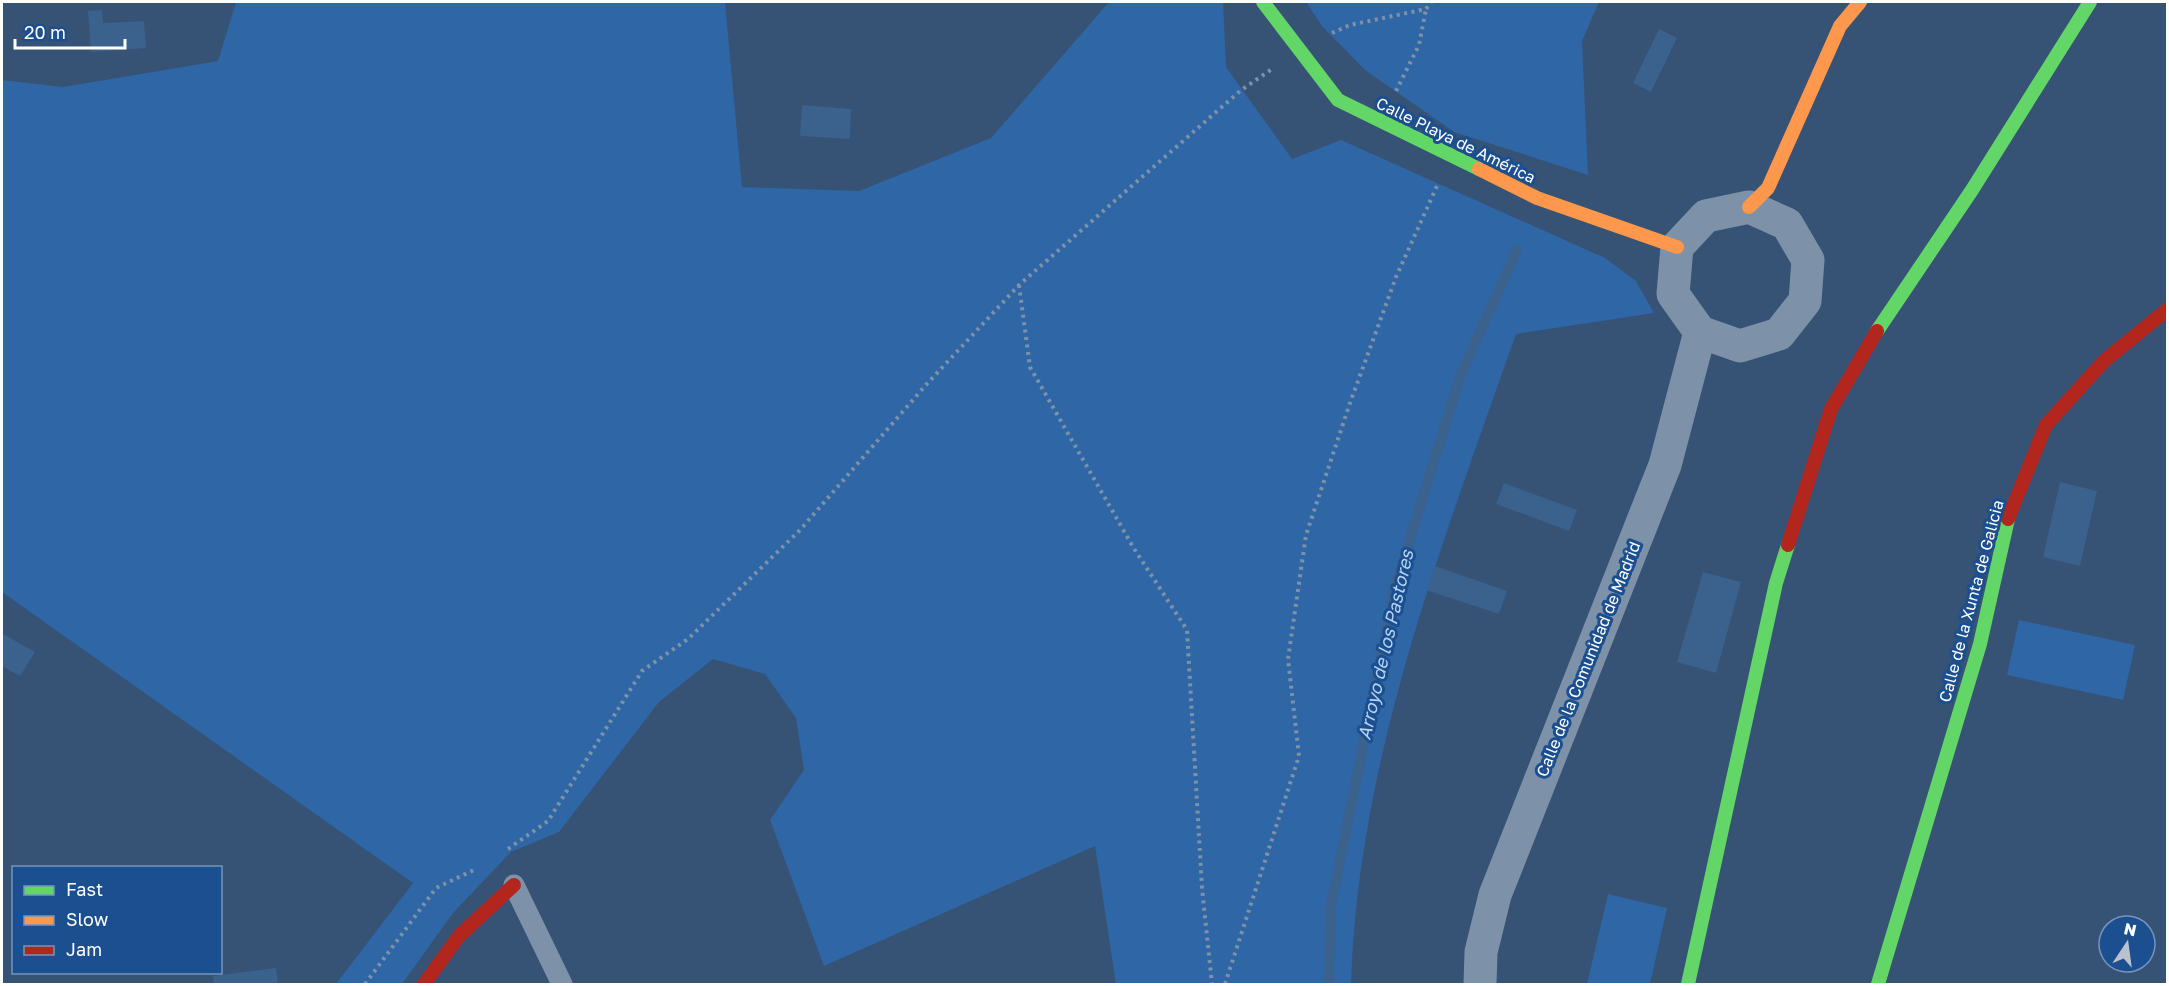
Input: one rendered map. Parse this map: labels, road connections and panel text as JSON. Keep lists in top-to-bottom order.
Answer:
{
  "streets": {
    "street": ["Calle Playa de América", "Calle de la Xunta de Galicia", "Calle de la Comunidad de Madrid"]
  },
  "crossings": [
    ["Calle Playa de América", "Calle de la Comunidad de Madrid"]
  ],
  "water": ["Arroyo de los Pastores"],
  "legend": ["Fast", "Slow", "Jam"],
  "scale_bar": "20 m",
  "north": "top"
}
